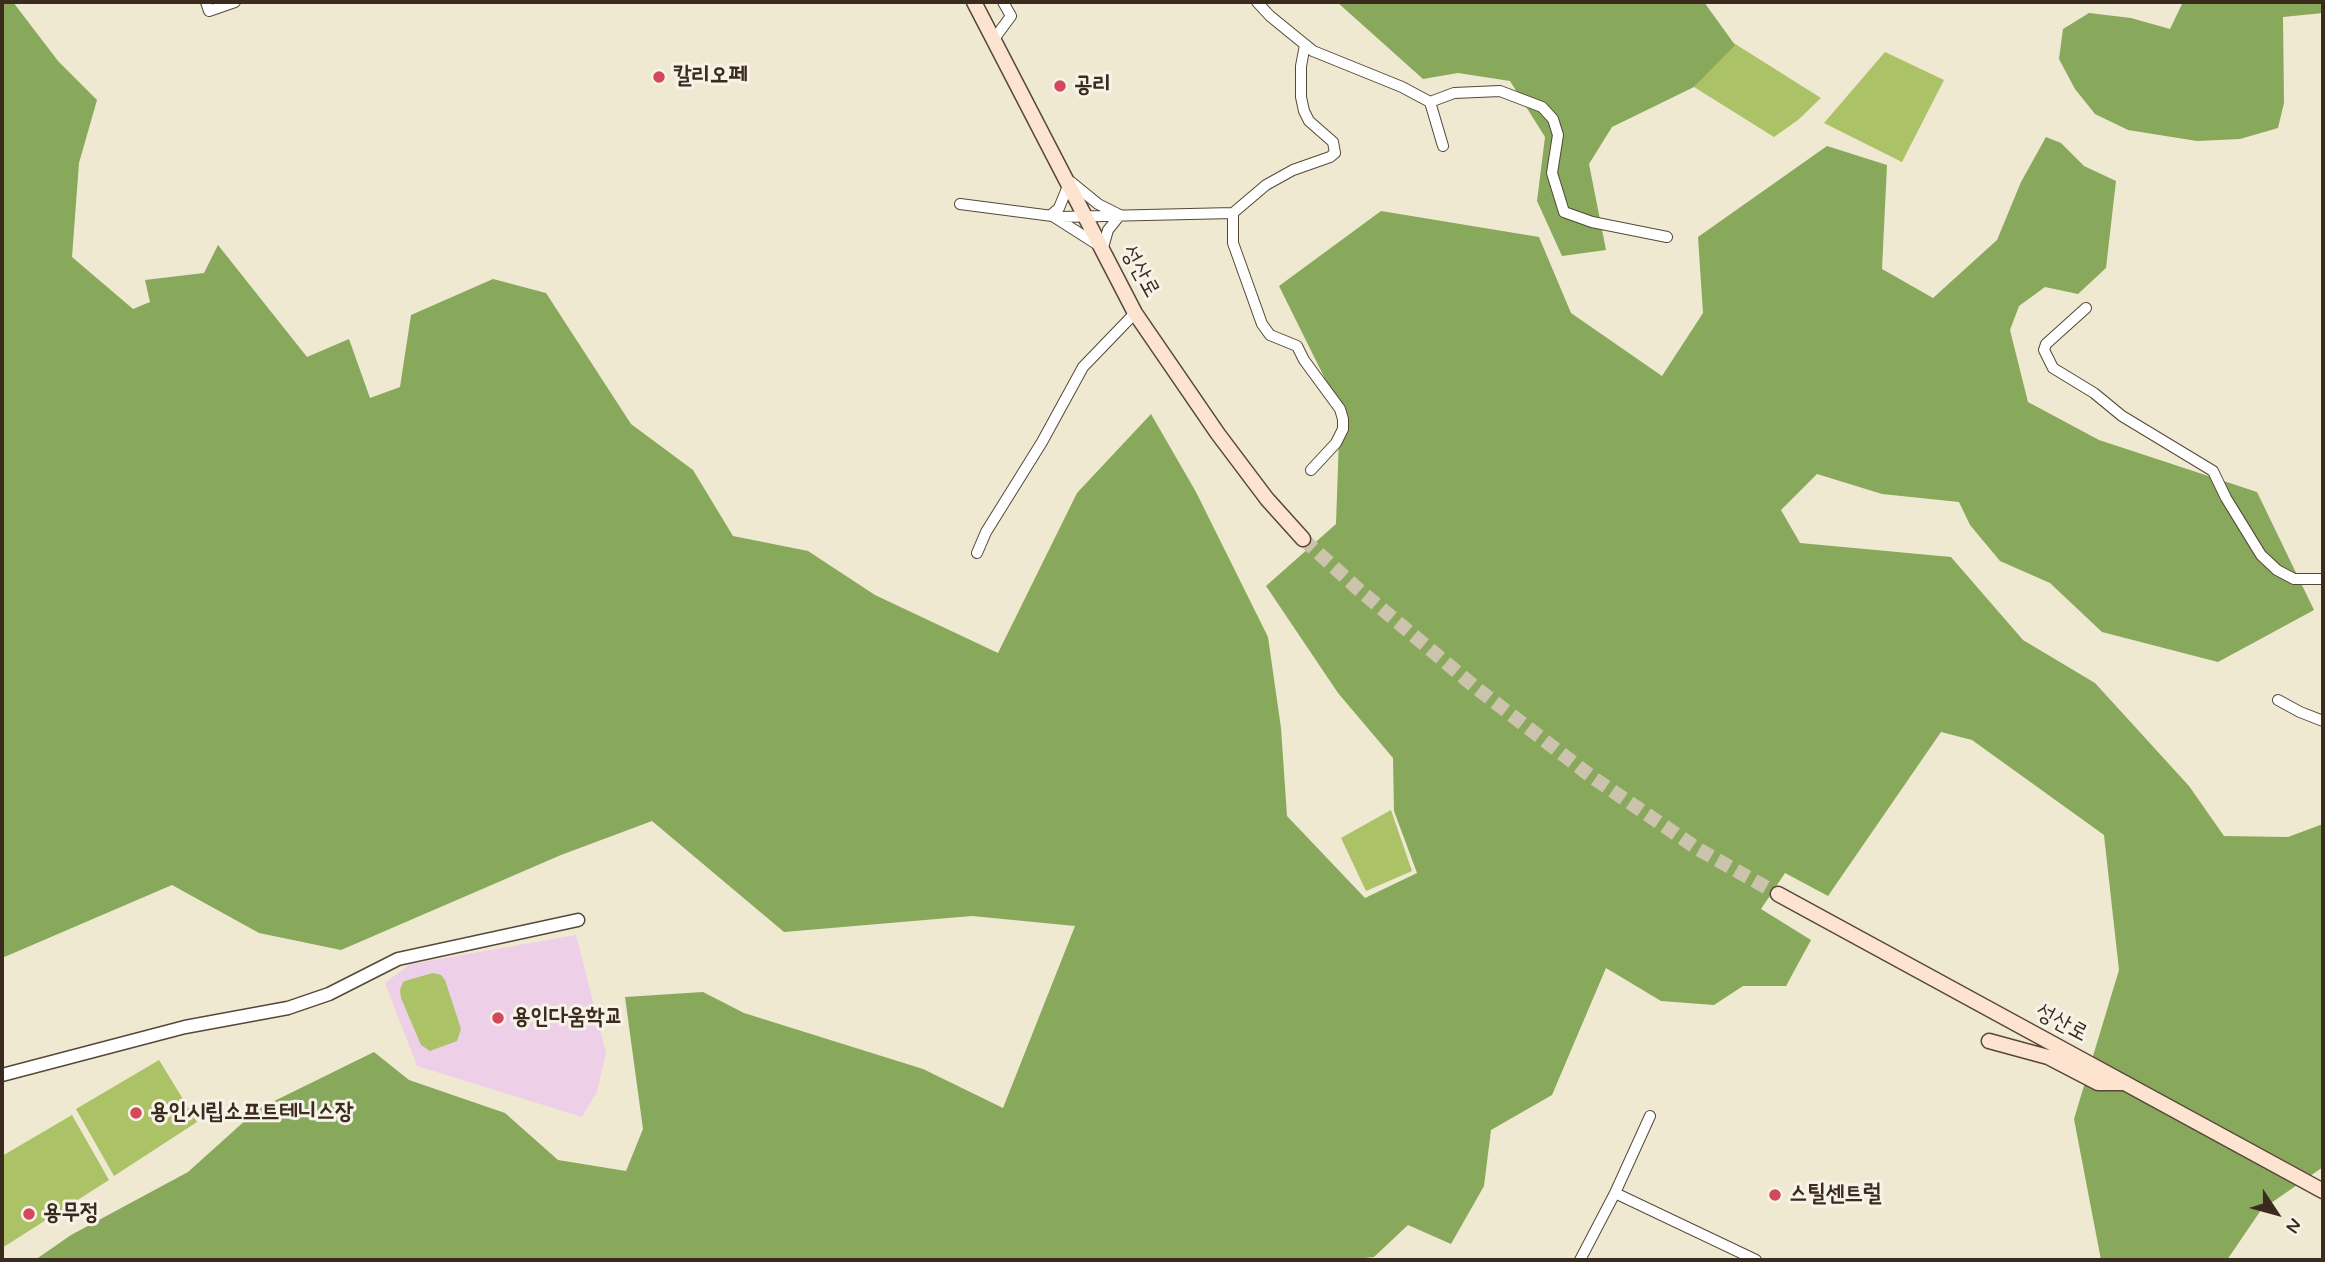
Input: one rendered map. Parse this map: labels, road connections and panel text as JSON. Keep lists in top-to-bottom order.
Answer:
{
  "streets": {
    "main road": ["성산로"]
  },
  "places": [
    "칼리오페",
    "공리",
    "용인다움학교",
    "용인시립소프트테니스장",
    "스틸센트럴",
    "용무정"
  ],
  "north": "bottom right"
}
